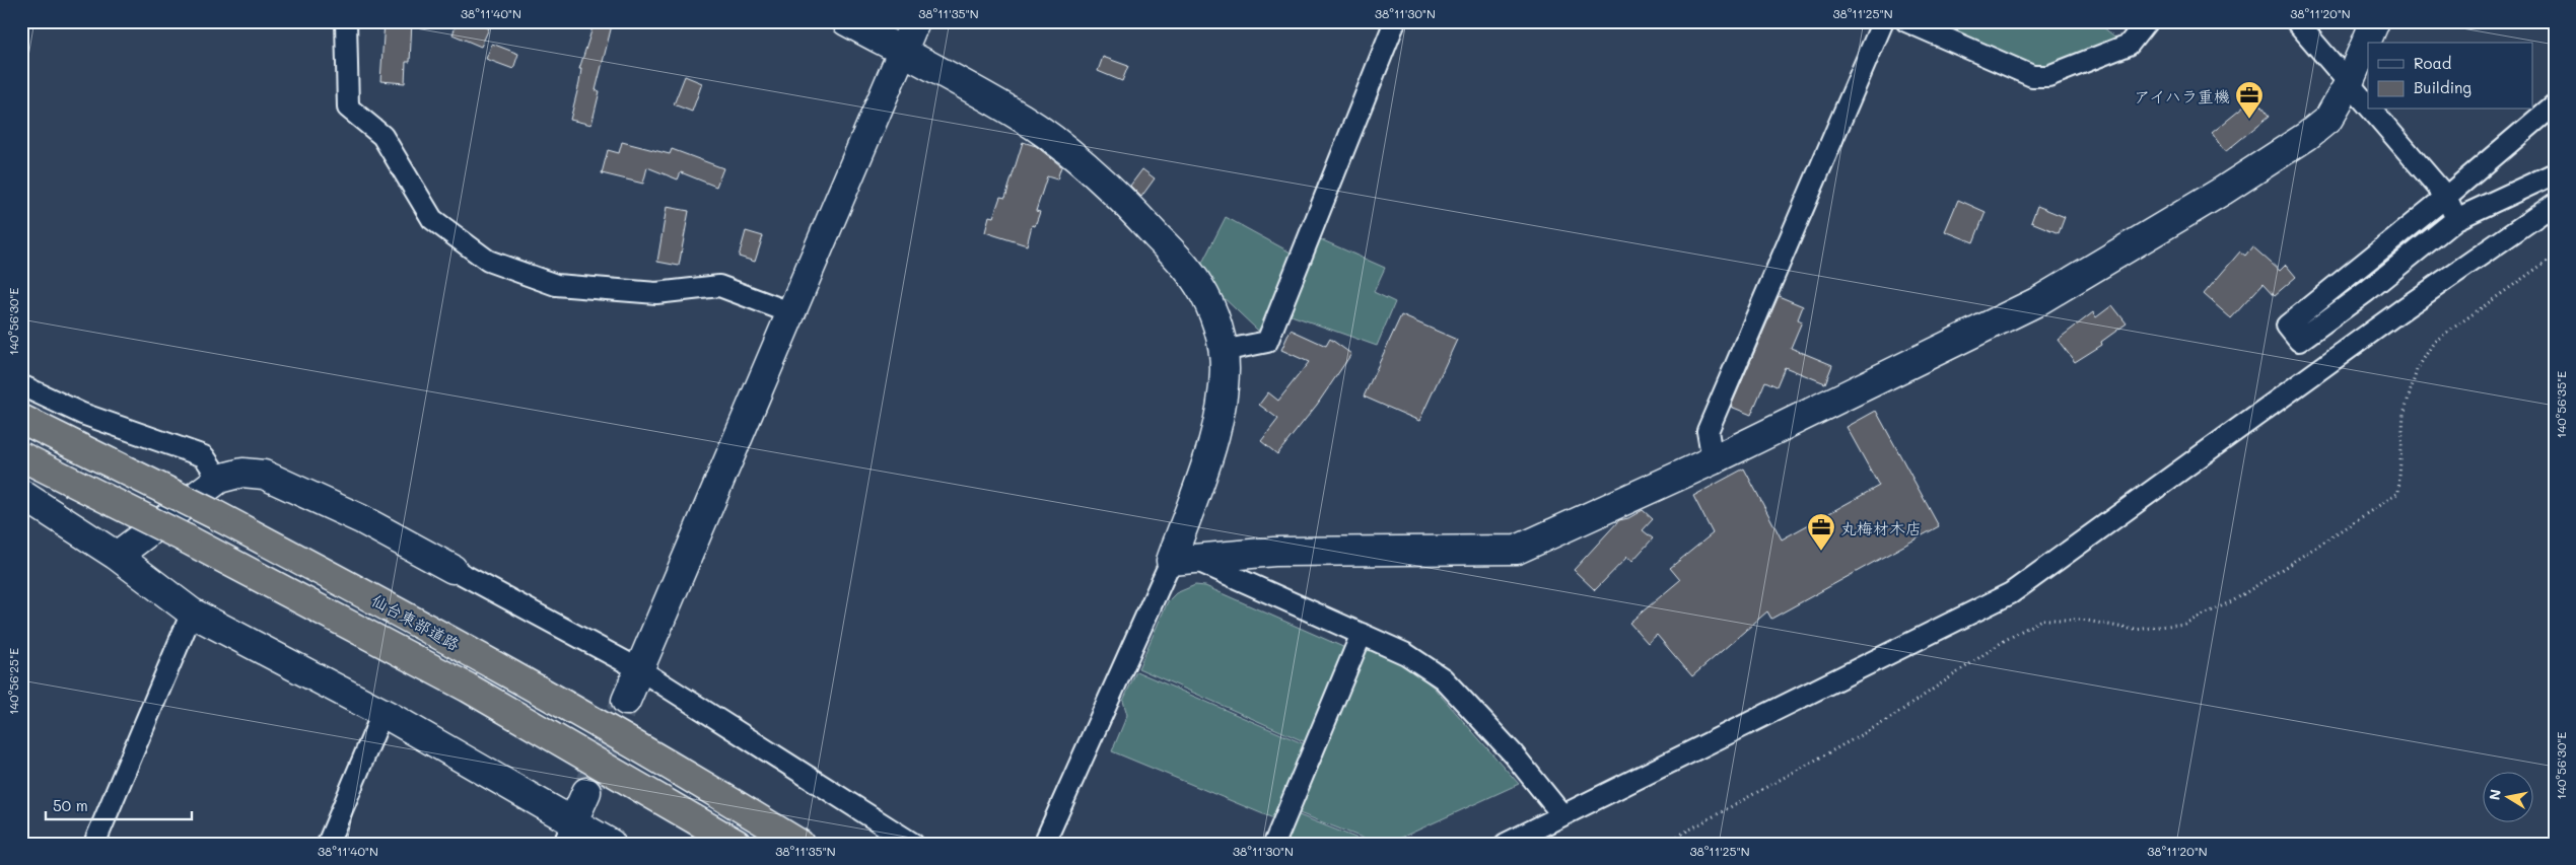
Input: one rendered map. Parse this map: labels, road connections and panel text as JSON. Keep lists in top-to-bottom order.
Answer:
{
  "streets": {
    "highway": ["仙台東部道路"]
  },
  "places": {
    "office": ["アイハラ重機", "丸梅材木店"]
  },
  "legend": ["Road", "Building"],
  "scale_bar": "50 m",
  "north": "left",
  "coordinates": [
    "38°11'40\"N",
    "38°11'35\"N",
    "38°11'30\"N",
    "38°11'25\"N",
    "38°11'20\"N",
    "140°56'30\"E",
    "140°56'35\"E",
    "140°56'25\"E"
  ]
}
